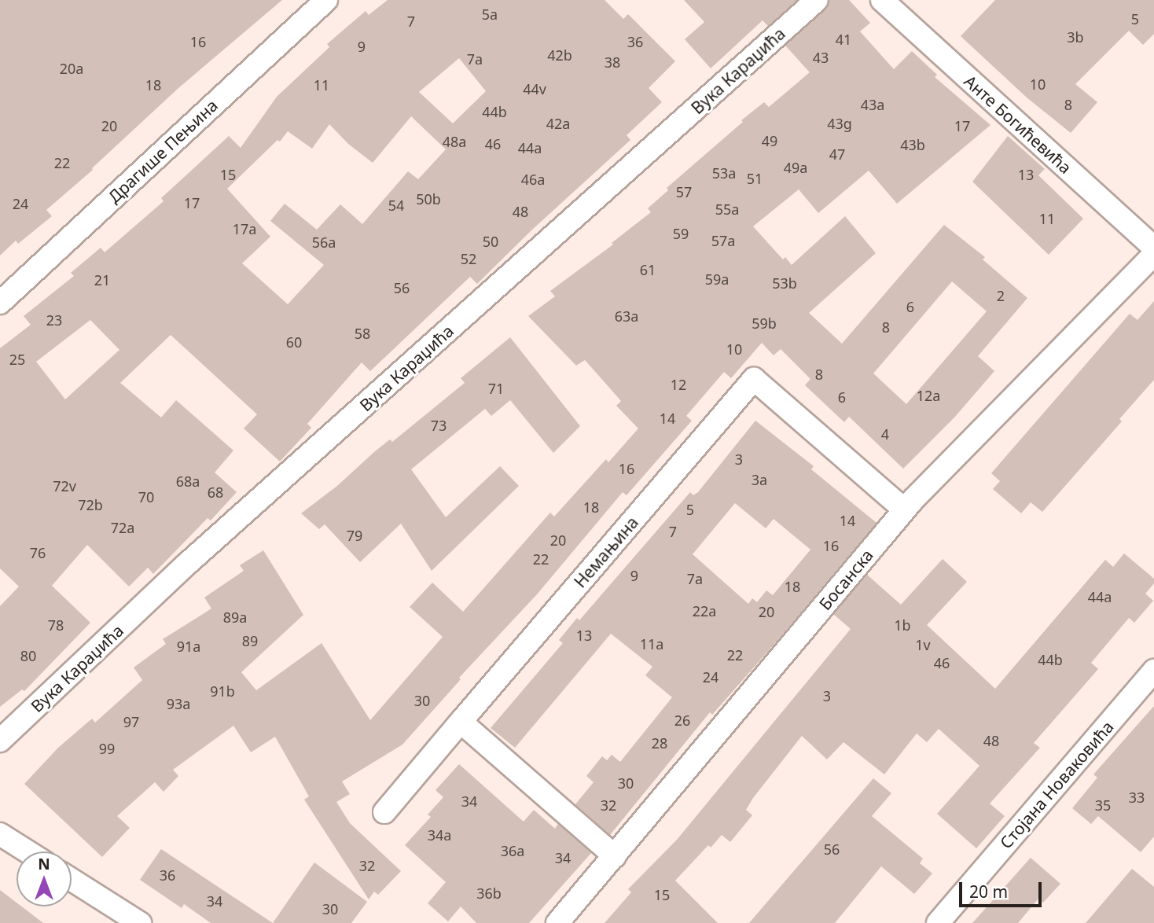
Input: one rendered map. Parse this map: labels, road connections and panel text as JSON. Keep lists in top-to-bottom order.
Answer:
{
  "streets": {
    "street": [
      "Вука Караџића",
      "Анте Богићевића",
      "Драгише Пењина",
      "Немањина",
      "Босанска",
      "Стојана Новаковића"
    ]
  },
  "crossings": [
    ["Немањина", "Босанска"]
  ],
  "house_numbers": [
    "5a",
    "5",
    "7",
    "3b",
    "41",
    "16",
    "36",
    "9",
    "42b",
    "43",
    "7a",
    "38",
    "20a",
    "10",
    "18",
    "11",
    "44v",
    "43a",
    "8",
    "44b",
    "42a",
    "43g",
    "20",
    "17",
    "49",
    "48a",
    "46",
    "43b",
    "44a",
    "47",
    "22",
    "49a",
    "53a",
    "15",
    "13",
    "51",
    "46a",
    "57",
    "50b",
    "17",
    "24",
    "54",
    "55a",
    "48",
    "11",
    "17a",
    "59",
    "57a",
    "50",
    "56a",
    "52",
    "61",
    "59a",
    "21",
    "53b",
    "56",
    "2",
    "6",
    "63a",
    "23",
    "59b",
    "8",
    "58",
    "60",
    "10",
    "25",
    "8",
    "12",
    "71",
    "12a",
    "6",
    "14",
    "73",
    "4",
    "3",
    "16",
    "3a",
    "68a",
    "72v",
    "68",
    "70",
    "72b",
    "18",
    "5",
    "14",
    "72a",
    "7",
    "79",
    "20",
    "16",
    "76",
    "22",
    "9",
    "7a",
    "18",
    "44a",
    "22a",
    "20",
    "89a",
    "78",
    "1b",
    "13",
    "89",
    "11a",
    "1v",
    "91a",
    "22",
    "80",
    "44b",
    "46",
    "24",
    "91b",
    "3",
    "30",
    "93a",
    "26",
    "97",
    "48",
    "28",
    "99",
    "30",
    "33",
    "34",
    "32",
    "35",
    "34a",
    "56",
    "36a",
    "34",
    "32",
    "36",
    "36b",
    "15",
    "34",
    "30"
  ],
  "scale_bar": "20 m",
  "north": "top"
}
